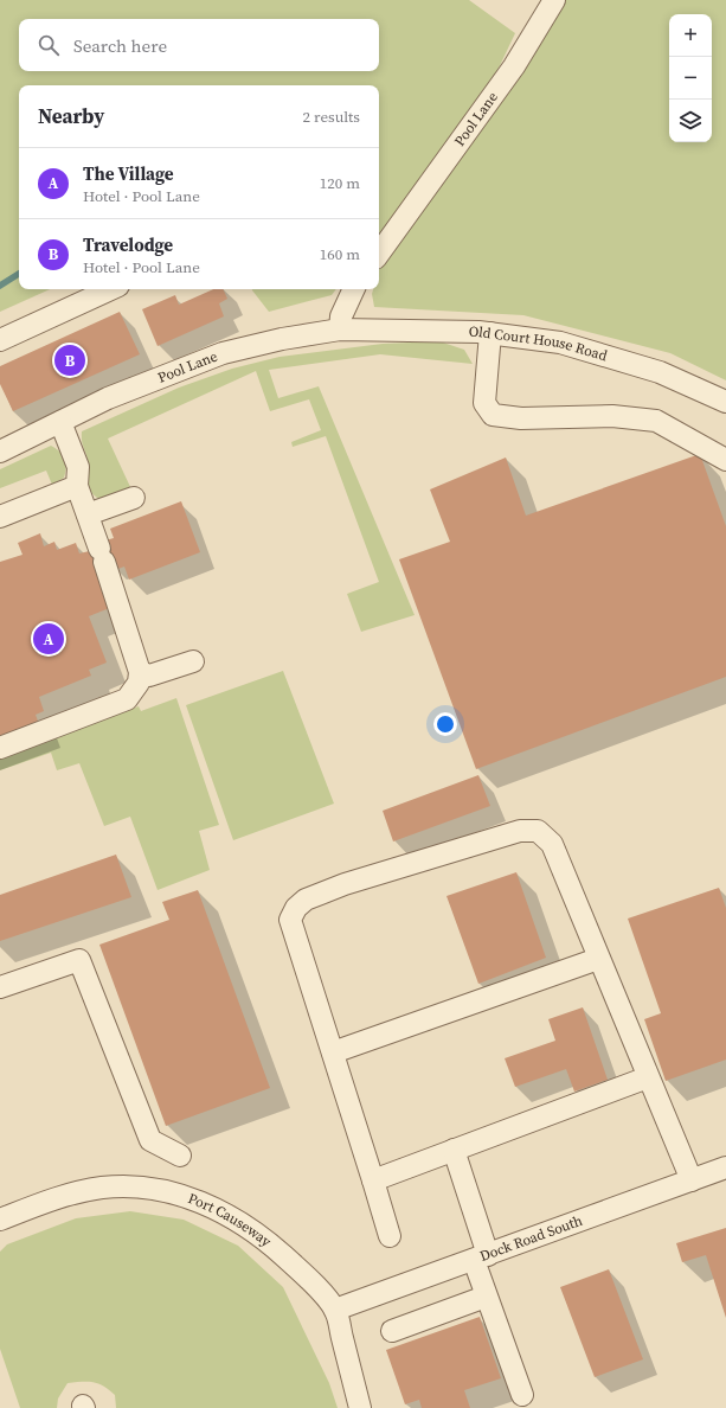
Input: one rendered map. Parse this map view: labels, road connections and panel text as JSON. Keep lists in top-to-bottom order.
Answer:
{
  "streets": {
    "street": [
      "Pool Lane",
      "Old Court House Road",
      "Port Causeway",
      "Dock Road South"
    ]
  },
  "crossings": [
    ["Pool Lane", "Old Court House Road"],
    ["Port Causeway", "Dock Road South"]
  ],
  "page": {
    "map_buttons": ["+", "−"],
    "search": "Search here",
    "heading": ["Nearby", "2 results"],
    "list": [
      {
        "mark": "A",
        "name": "The Village",
        "note": "Hotel · Pool Lane",
        "value": "120 m"
      },
      {
        "mark": "B",
        "name": "Travelodge",
        "note": "Hotel · Pool Lane",
        "value": "160 m"
      }
    ],
    "pins": ["B", "A"]
  }
}
